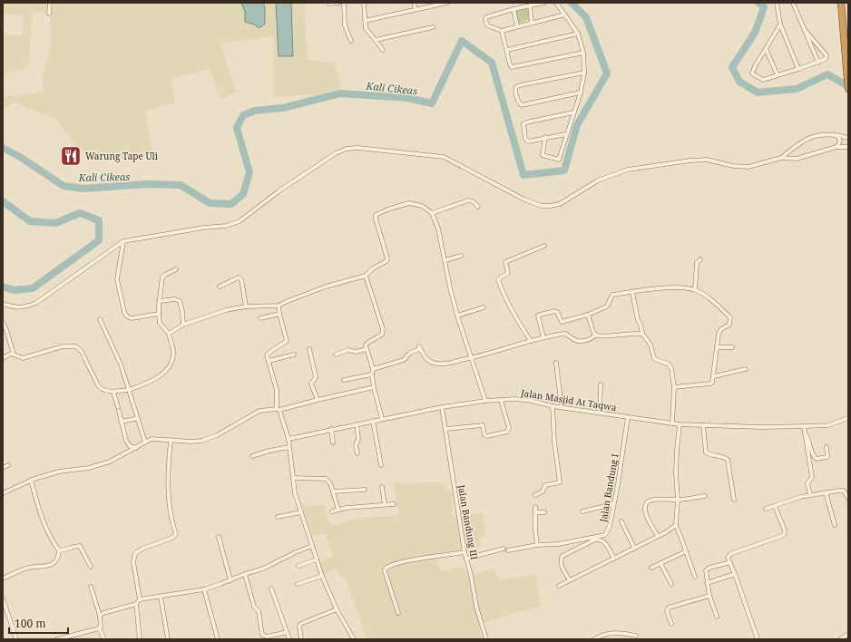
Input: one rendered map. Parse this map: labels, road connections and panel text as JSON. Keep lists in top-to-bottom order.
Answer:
{
  "streets": {
    "street": ["Jalan Masjid At Taqwa", "Jalan Bandung I", "Jalan Bandung III"]
  },
  "crossings": [
    ["Jalan Masjid At Taqwa", "Jalan Bandung I"],
    ["Jalan Masjid At Taqwa", "Jalan Bandung III"]
  ],
  "water": ["Kali Cikeas"],
  "places": {
    "restaurant": ["Warung Tape Uli"]
  },
  "scale_bar": "100 m"
}
